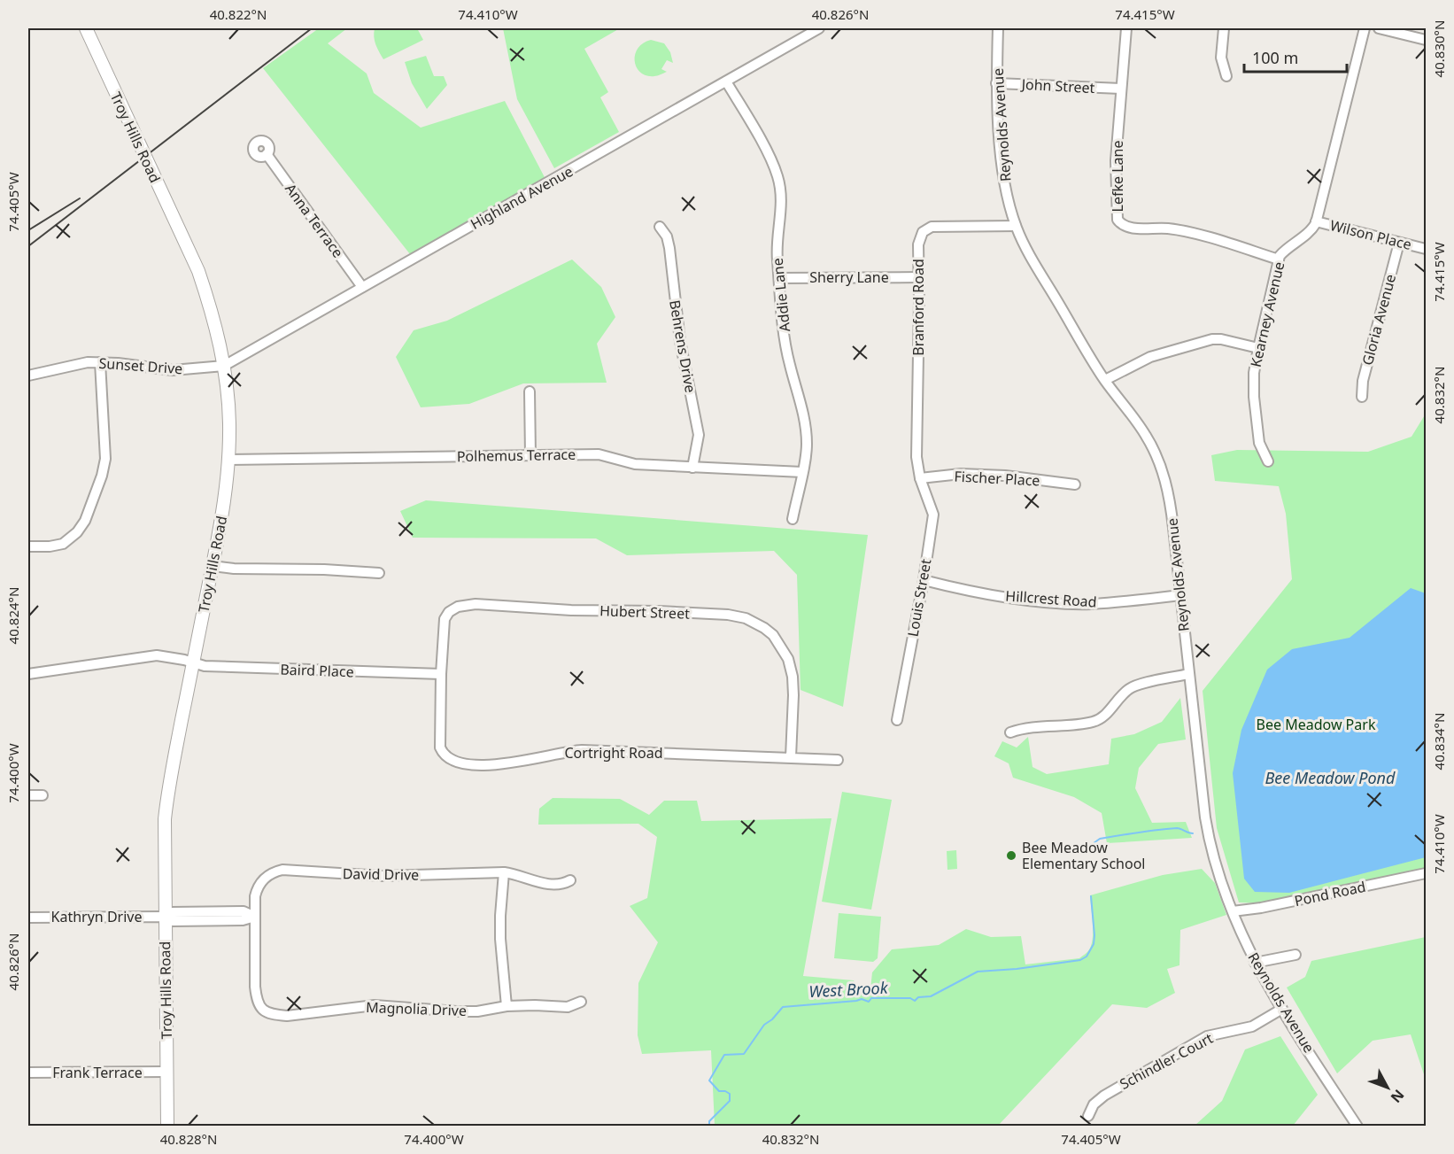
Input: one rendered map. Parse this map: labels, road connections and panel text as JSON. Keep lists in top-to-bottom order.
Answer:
{
  "streets": {
    "main road": ["Troy Hills Road"],
    "street": [
      "John Street",
      "Reynolds Avenue",
      "Lefke Lane",
      "Highland Avenue",
      "Anna Terrace",
      "Wilson Place",
      "Sherry Lane",
      "Addie Lane",
      "Branford Road",
      "Kearney Avenue",
      "Gloria Avenue",
      "Behrens Drive",
      "Sunset Drive",
      "Polhemus Terrace",
      "Fischer Place",
      "Louis Street",
      "Hillcrest Road",
      "Hubert Street",
      "Baird Place",
      "Cortright Road",
      "David Drive",
      "Pond Road",
      "Kathryn Drive",
      "Magnolia Drive",
      "Schindler Court",
      "Frank Terrace"
    ]
  },
  "crossings": [
    ["John Street", "Reynolds Avenue"],
    ["John Street", "Lefke Lane"],
    ["Reynolds Avenue", "Branford Road"],
    ["Reynolds Avenue", "Hillcrest Road"],
    ["Reynolds Avenue", "Pond Road"],
    ["Reynolds Avenue", "Schindler Court"],
    ["Troy Hills Road", "Highland Avenue"],
    ["Troy Hills Road", "Sunset Drive"],
    ["Troy Hills Road", "Polhemus Terrace"],
    ["Troy Hills Road", "Baird Place"],
    ["Troy Hills Road", "Kathryn Drive"],
    ["Troy Hills Road", "Frank Terrace"],
    ["Lefke Lane", "Kearney Avenue"],
    ["Highland Avenue", "Anna Terrace"],
    ["Highland Avenue", "Addie Lane"],
    ["Highland Avenue", "Sunset Drive"],
    ["Wilson Place", "Kearney Avenue"],
    ["Wilson Place", "Gloria Avenue"],
    ["Sherry Lane", "Addie Lane"],
    ["Sherry Lane", "Branford Road"],
    ["Addie Lane", "Polhemus Terrace"],
    ["Branford Road", "Fischer Place"],
    ["Branford Road", "Louis Street"],
    ["Behrens Drive", "Polhemus Terrace"],
    ["Fischer Place", "Louis Street"],
    ["Louis Street", "Hillcrest Road"],
    ["Hubert Street", "Baird Place"],
    ["Hubert Street", "Cortright Road"],
    ["Baird Place", "Cortright Road"],
    ["David Drive", "Magnolia Drive"]
  ],
  "water": ["Bee Meadow Pond", "West Brook"],
  "parks": ["Bee Meadow Park"],
  "places": ["Bee Meadow Elementary School"],
  "scale_bar": "100 m",
  "north": "bottom right",
  "coordinates": [
    "40.822°N",
    "74.410°W",
    "40.826°N",
    "74.415°W",
    "40.830°N",
    "74.405°W",
    "40.832°N",
    "40.824°N",
    "40.834°N",
    "74.400°W",
    "40.828°N"
  ]
}
